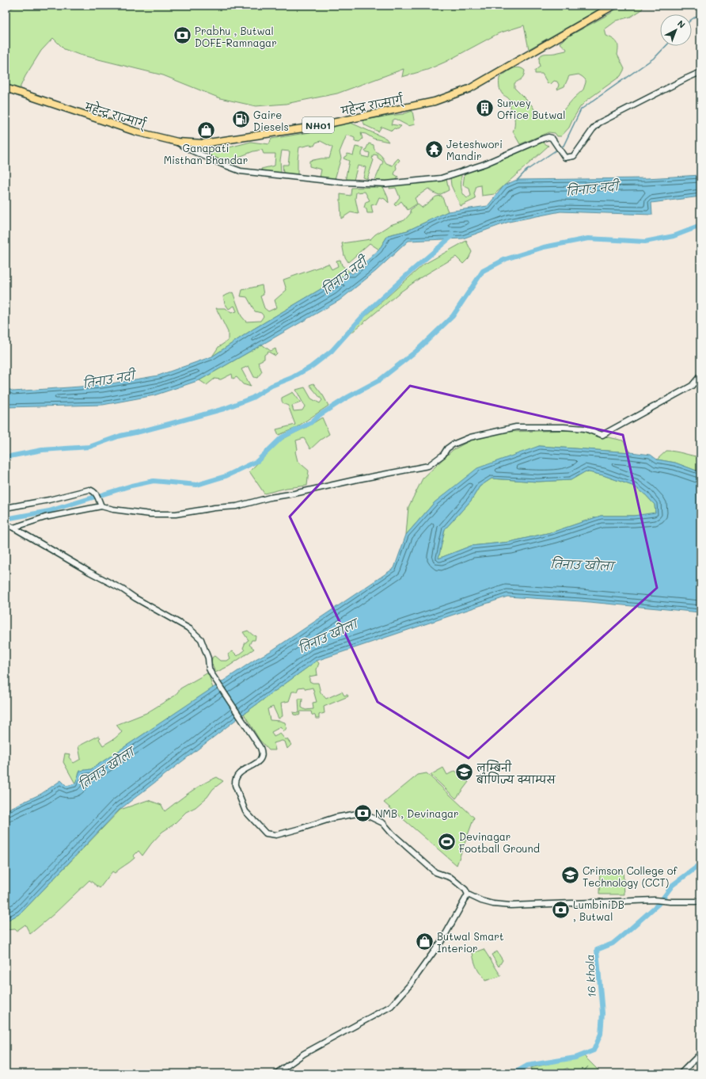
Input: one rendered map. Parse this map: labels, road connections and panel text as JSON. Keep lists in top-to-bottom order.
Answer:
{
  "streets": {
    "highway": ["महेन्द्र राज्मार्ग्", "NH01"]
  },
  "water": ["तिनाउ नदी", "तिनाउ खोला", "16 khola"],
  "places": {
    "bank": ["Prabhu , Butwal DOFE-Ramnagar", "NMB , Devinagar", "LumbiniDB , Butwal"],
    "building": ["Survey Office Butwal"],
    "fuel station": ["Gaire Diesels"],
    "shop": ["Ganapati Misthan Bhandar", "Butwal Smart Interior"],
    "temple": ["Jeteshwori Mandir"],
    "school or university": ["लुम्बिनी बाणिज्य क्याम्पस", "Crimson College of Technology (CCT)"],
    "sports": ["Devinagar Football Ground"]
  },
  "north": "top right"
}
